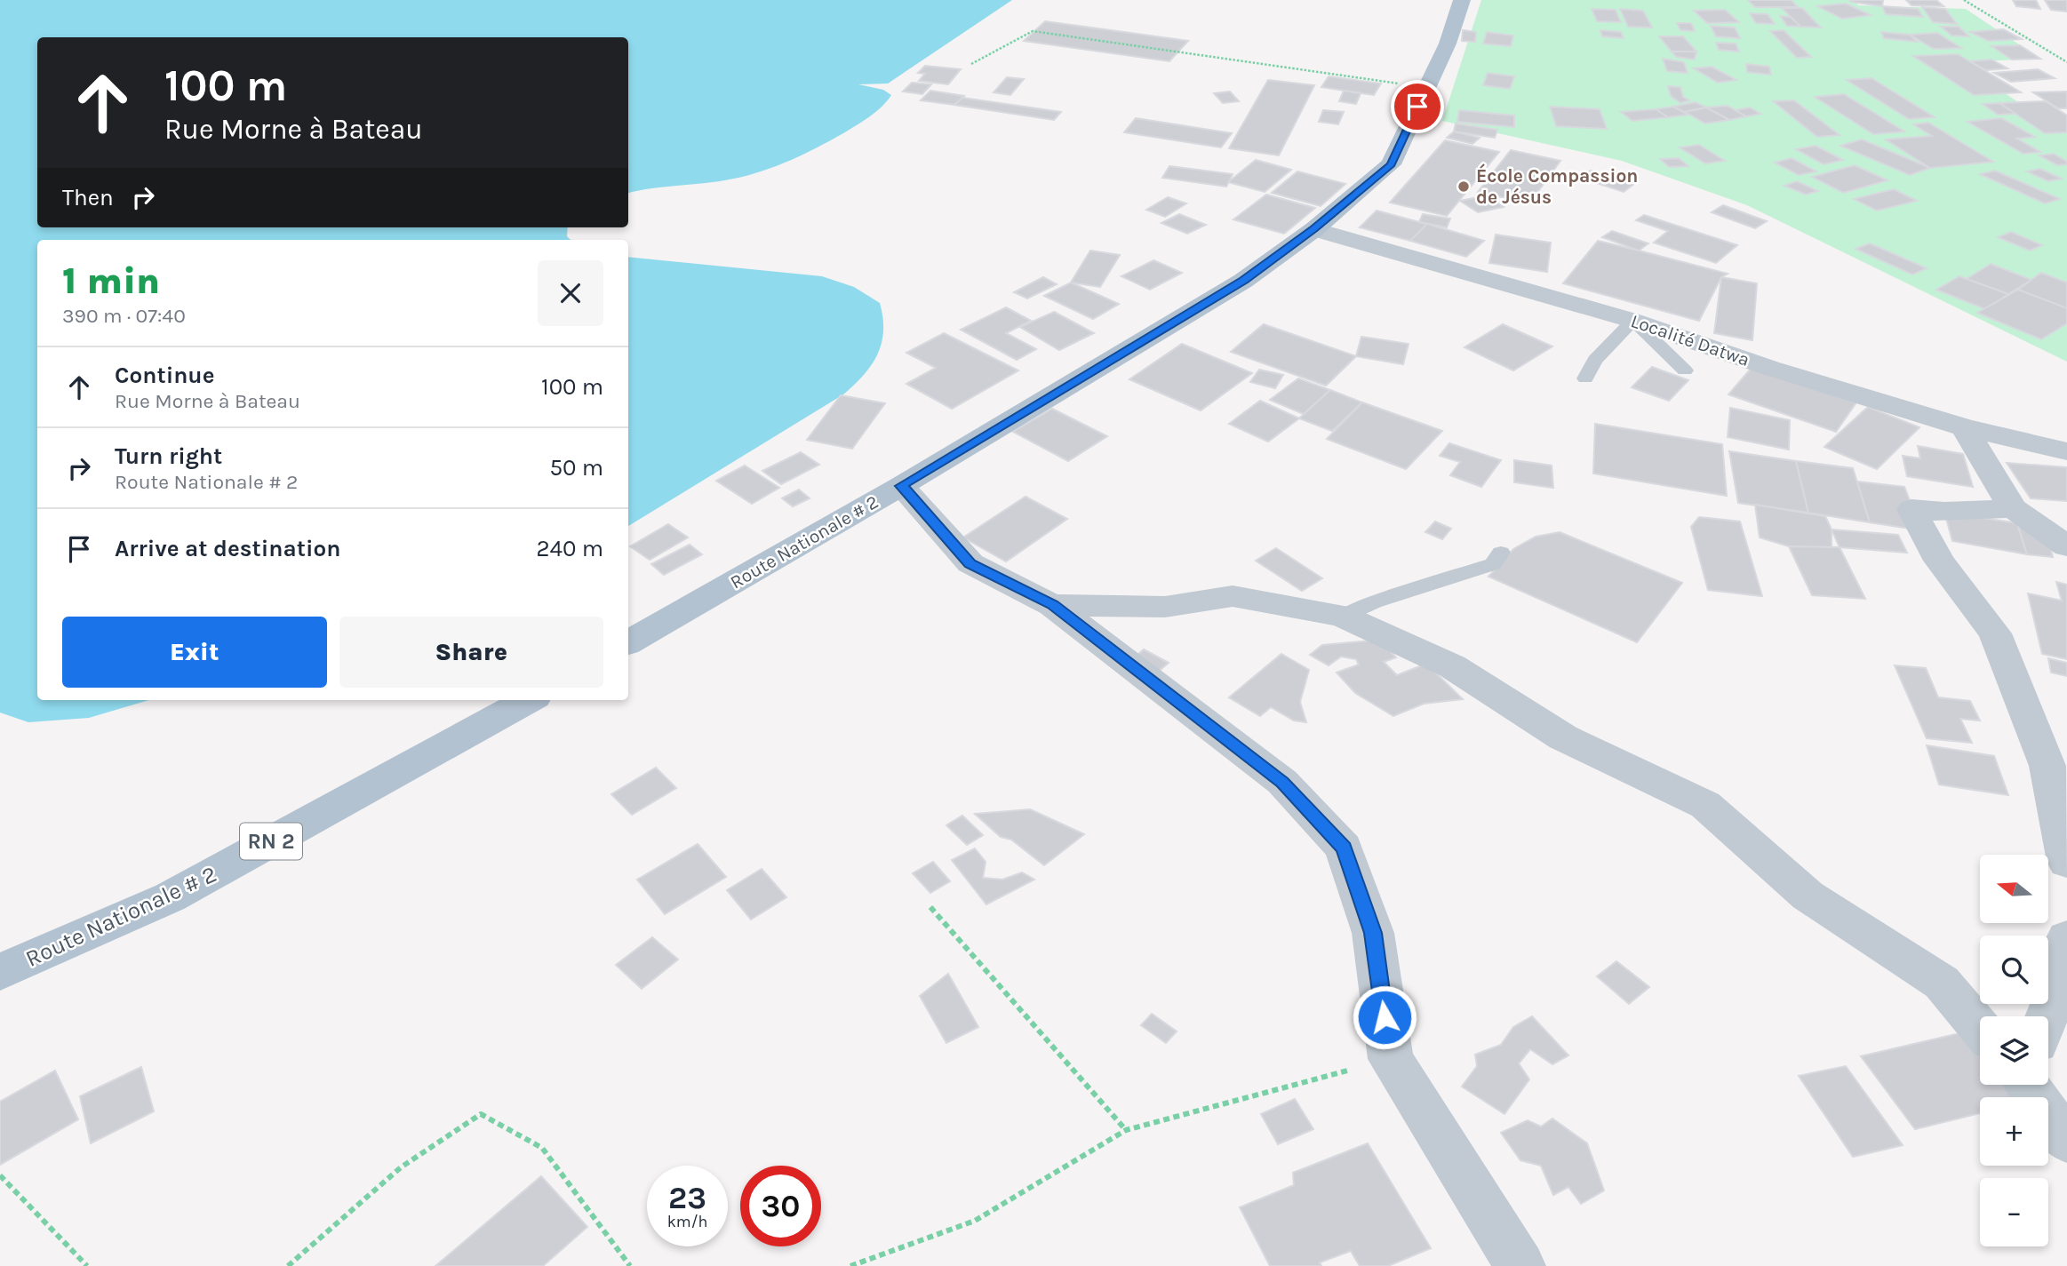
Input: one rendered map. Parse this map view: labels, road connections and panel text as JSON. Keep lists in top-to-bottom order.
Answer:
{
  "streets": {
    "main road": ["Route Nationale # 2", "RN 2"],
    "street": ["Localité Datwa"]
  },
  "crossings": [
    ["Localité Datwa", "Route Nationale # 2"]
  ],
  "places": ["École Compassion de Jésus"],
  "north": "left",
  "page": {
    "turn": ["100 m", "Rue Morne à Bateau"],
    "then": "Then",
    "heading": ["1 min", "390 m · 07:40"],
    "list": [
      {
        "name": "Continue",
        "note": "Rue Morne à Bateau",
        "value": "100 m"
      },
      {
        "name": "Turn right",
        "note": "Route Nationale # 2",
        "value": "50 m"
      },
      {
        "name": "Arrive at destination",
        "value": "240 m"
      }
    ],
    "buttons": ["Exit", "Share"],
    "map_buttons": ["+", "−"],
    "speed": "23 km/h",
    "limit": "30"
  }
}
